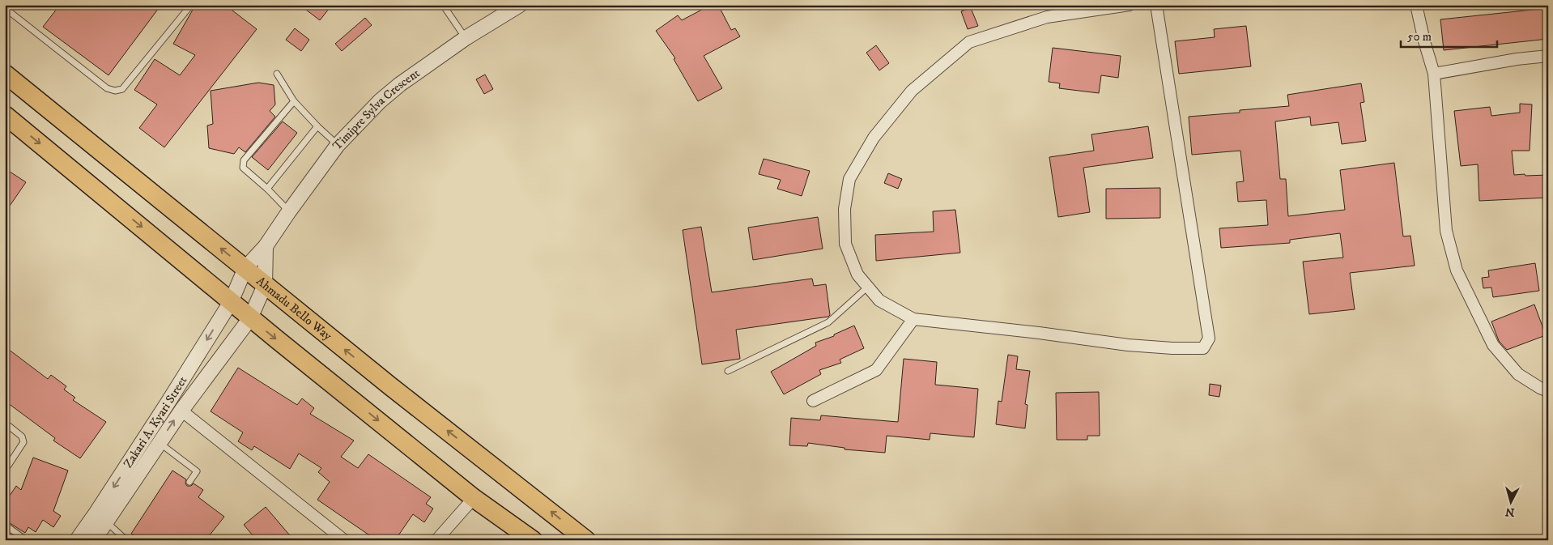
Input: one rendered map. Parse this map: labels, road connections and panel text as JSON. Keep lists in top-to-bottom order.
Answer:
{
  "streets": {
    "main road": ["Ahmadu Bello Way"],
    "street": ["Timipre Sylva Crescent", "Zakari A. Kyari Street"]
  },
  "crossings": [
    ["Timipre Sylva Crescent", "Ahmadu Bello Way"],
    ["Timipre Sylva Crescent", "Zakari A. Kyari Street"]
  ],
  "scale_bar": "50 m",
  "north": "bottom"
}
